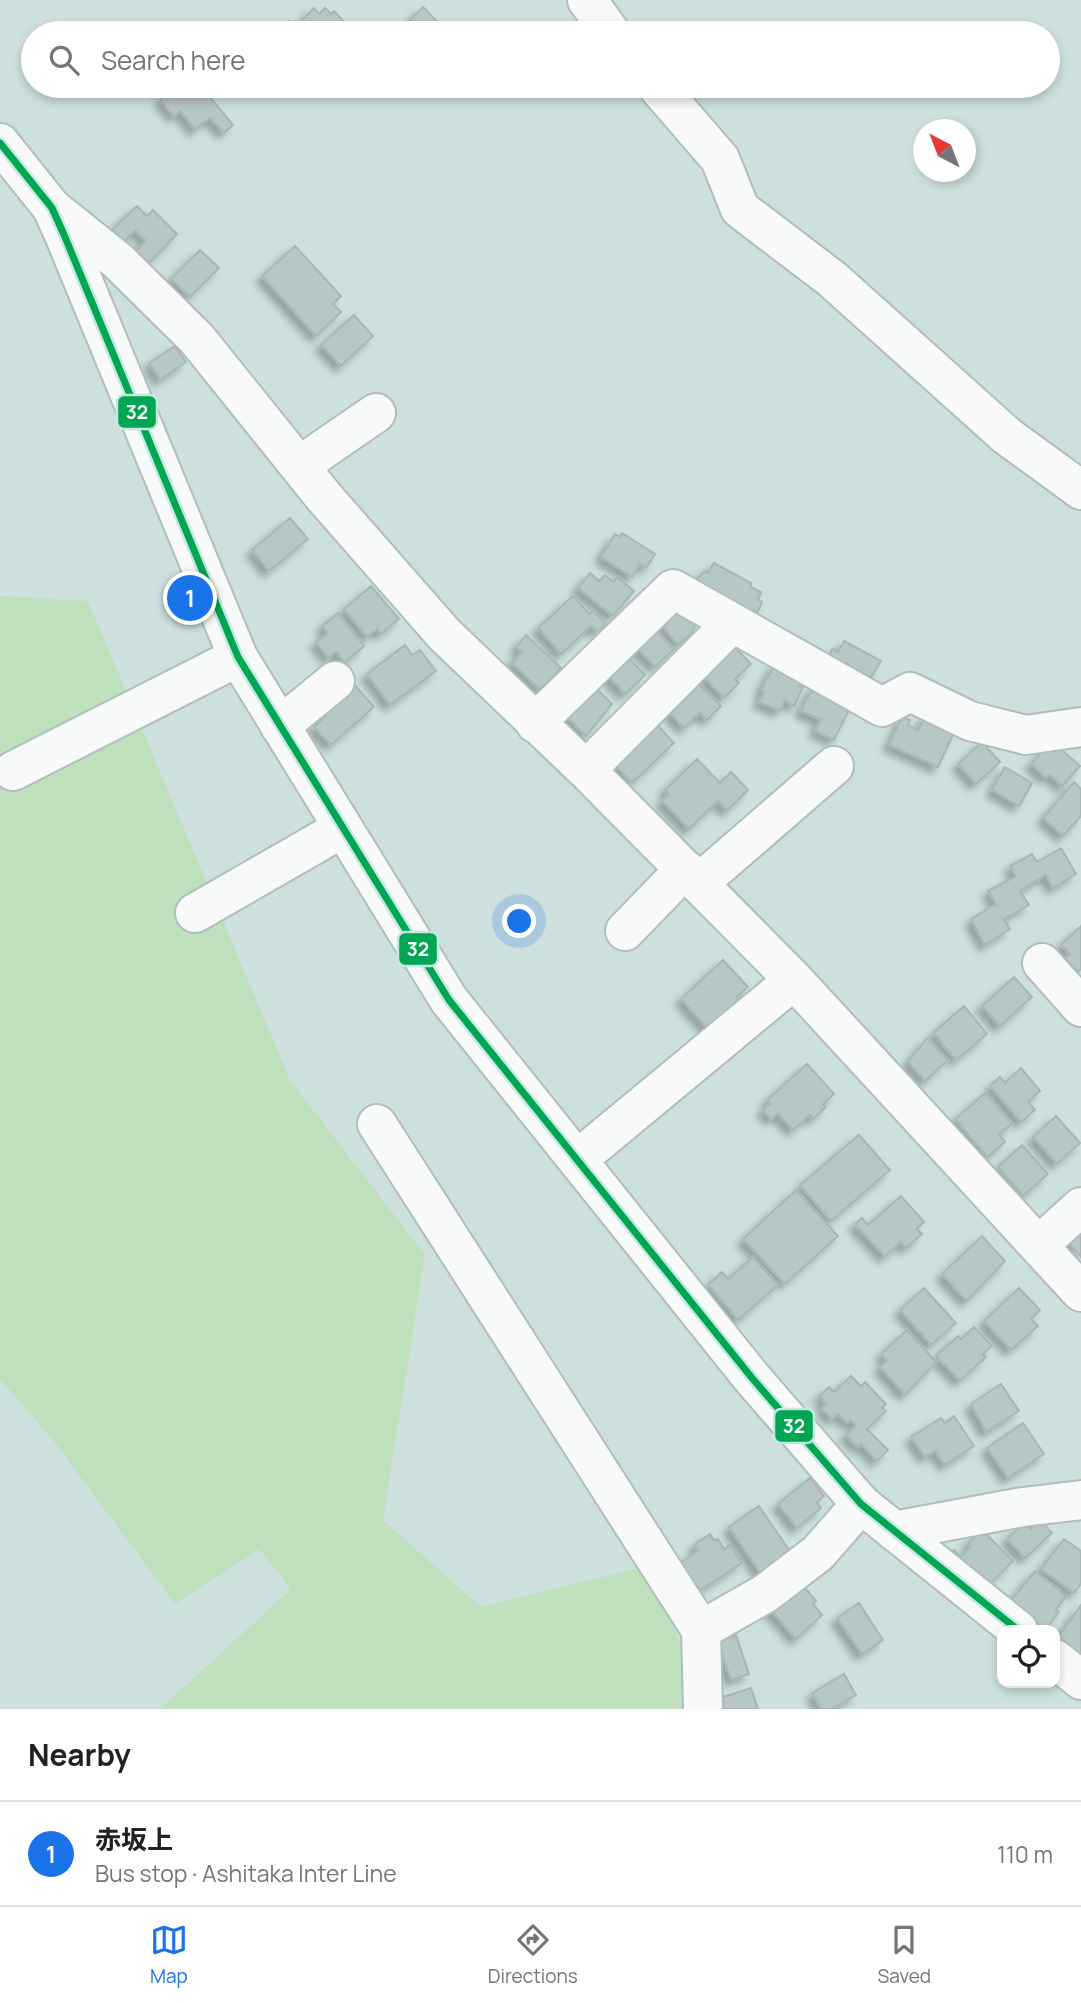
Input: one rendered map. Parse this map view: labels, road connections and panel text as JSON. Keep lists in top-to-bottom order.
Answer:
{
  "lines": ["transit line 32"],
  "north": "top left",
  "page": {
    "search": "Search here",
    "pins": "1",
    "heading": "Nearby",
    "list": [
      {
        "mark": "1",
        "name": "赤坂上",
        "note": "Bus stop · Ashitaka Inter Line",
        "value": "110 m"
      }
    ],
    "nav": ["Map", "Directions", "Saved"]
  }
}
